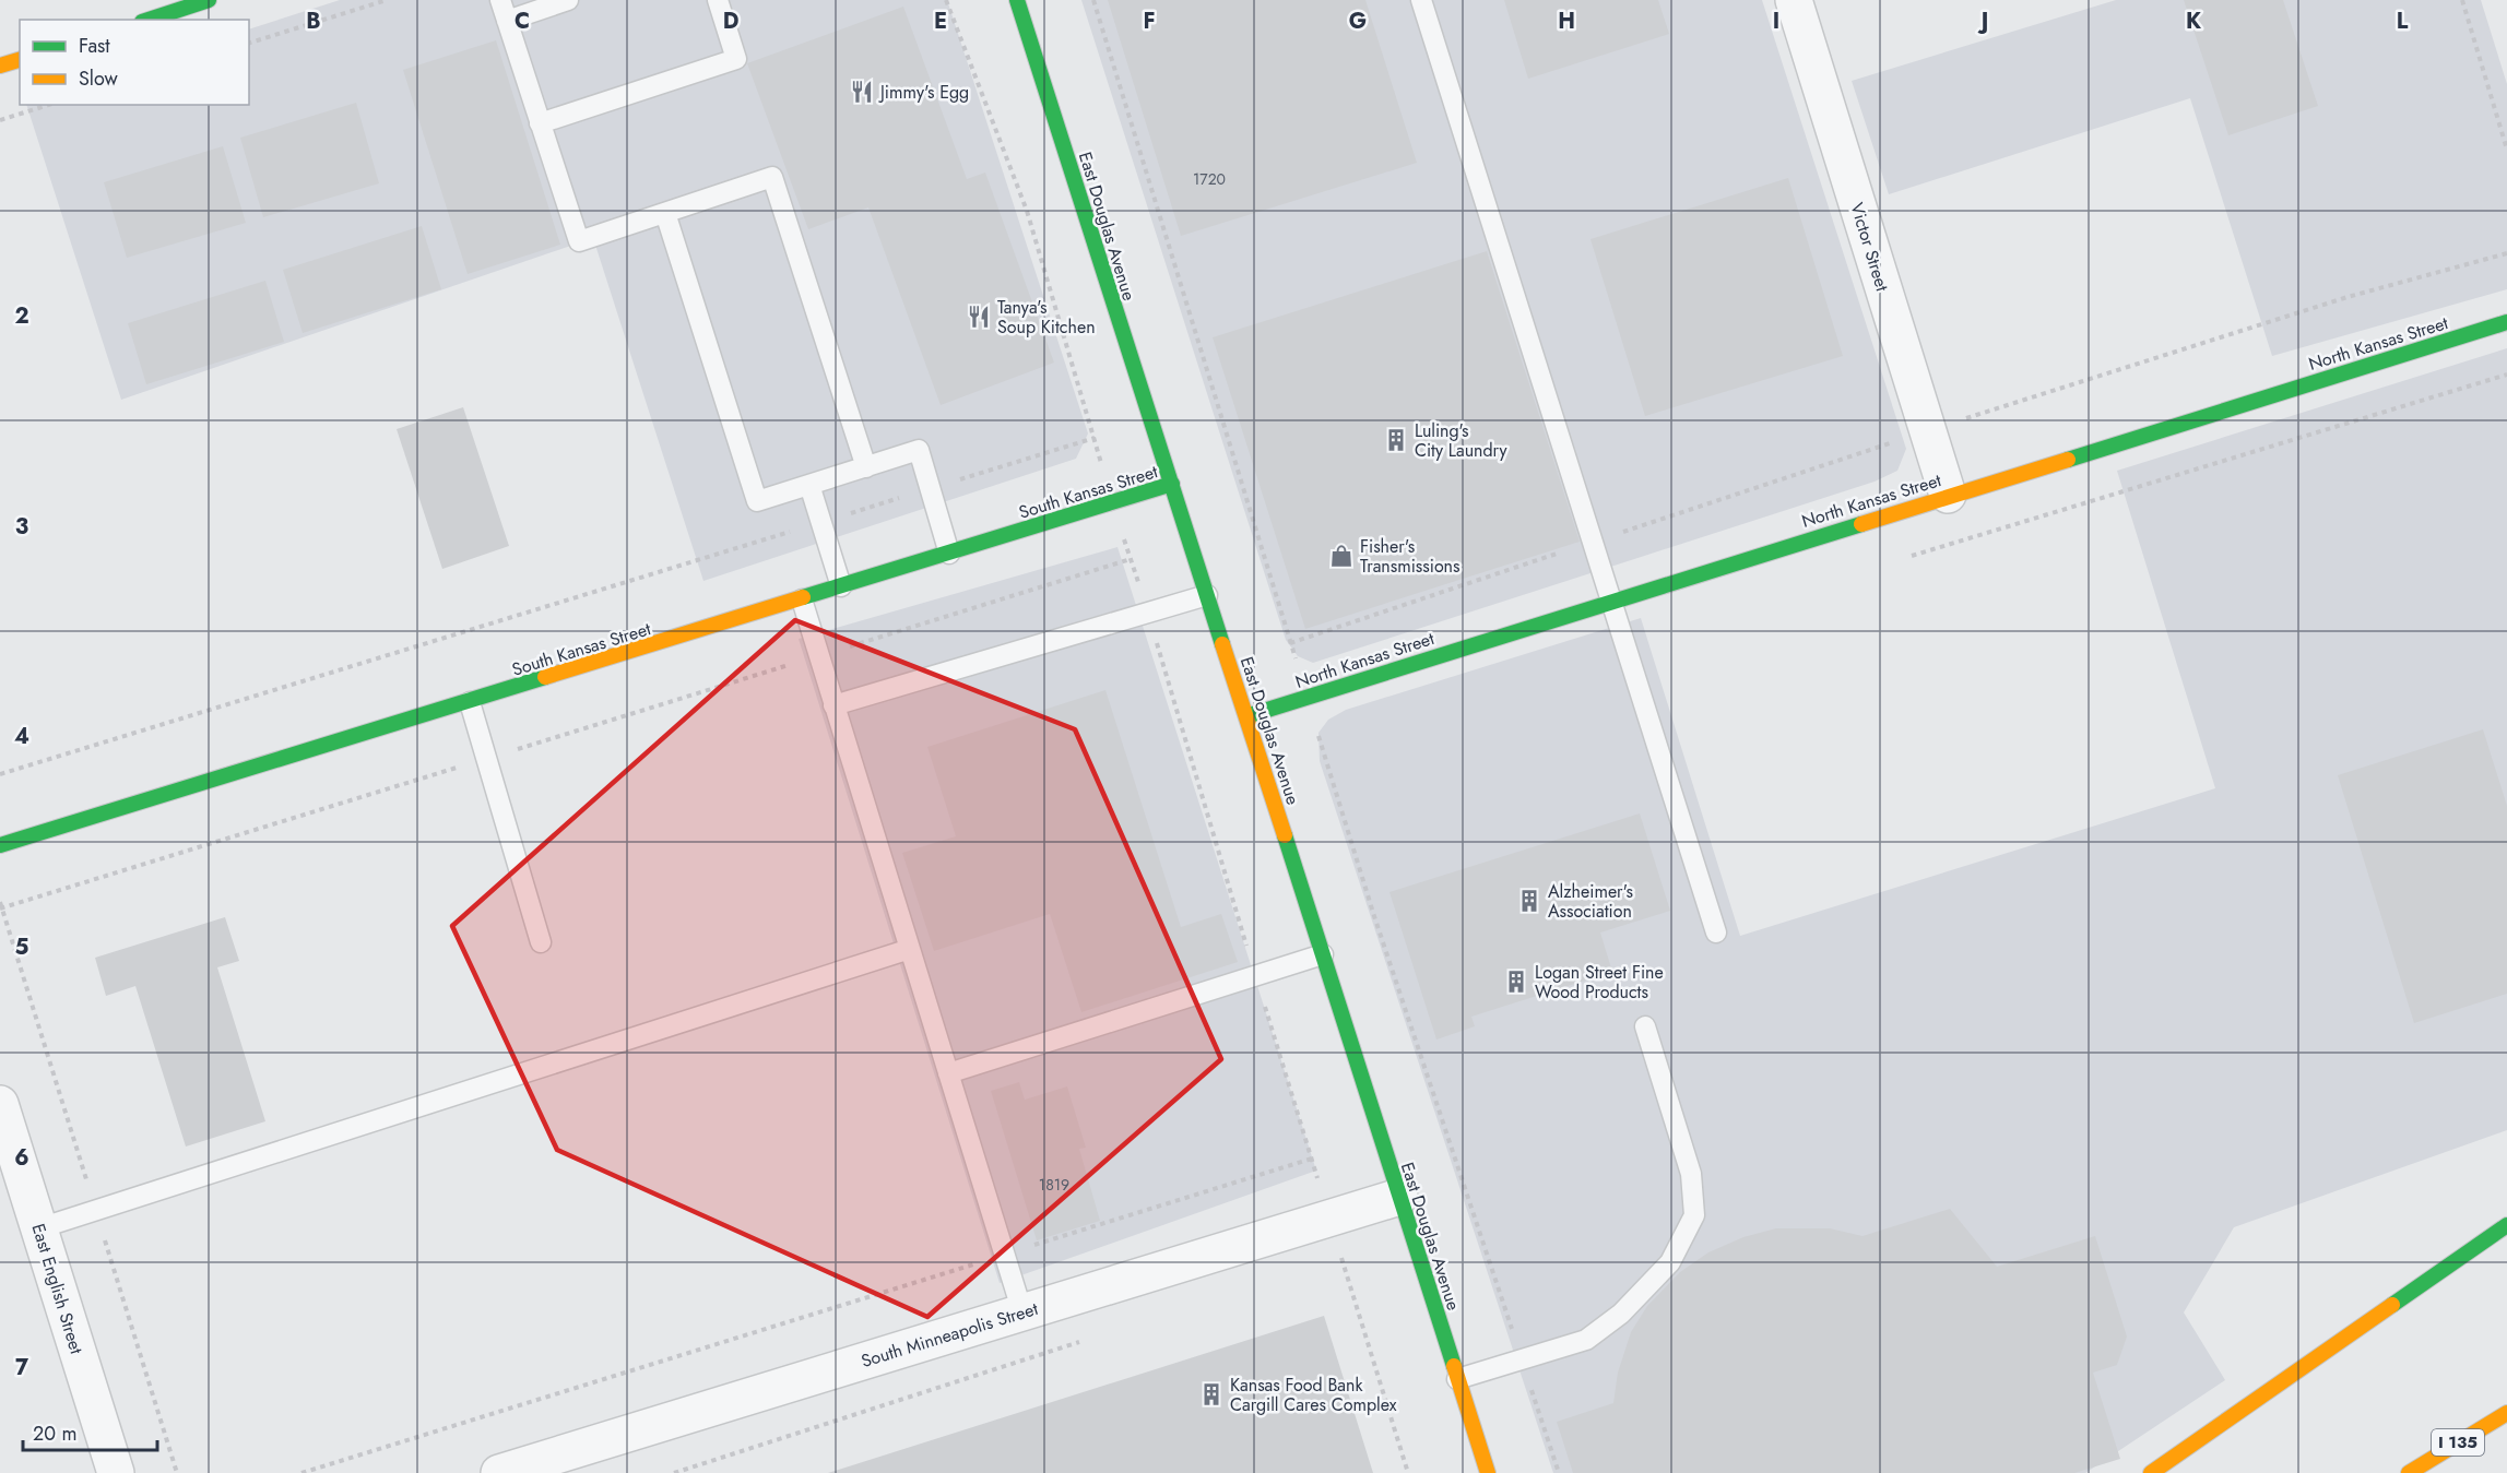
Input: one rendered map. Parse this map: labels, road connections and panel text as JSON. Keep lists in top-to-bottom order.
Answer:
{
  "streets": {
    "main road": [
      "East Douglas Avenue",
      "North Kansas Street",
      "South Kansas Street",
      "I 135"
    ],
    "street": ["Victor Street", "East English Street", "South Minneapolis Street"]
  },
  "crossings": [
    ["East Douglas Avenue", "North Kansas Street"],
    ["East Douglas Avenue", "South Kansas Street"],
    ["East Douglas Avenue", "South Minneapolis Street"],
    ["Victor Street", "North Kansas Street"]
  ],
  "places": {
    "restaurant": ["Jimmy's Egg", "Tanya's Soup Kitchen"],
    "building": [
      "Luling's City Laundry",
      "Alzheimer's Association",
      "Logan Street Fine Wood Products",
      "Kansas Food Bank Cargill Cares Complex"
    ],
    "shop": ["Fisher's Transmissions"]
  },
  "house_numbers": ["1720", "1819"],
  "legend": ["Fast", "Slow"],
  "scale_bar": "20 m",
  "grid": {
    "columns": [
      "B",
      "C",
      "D",
      "E",
      "F",
      "G",
      "H",
      "I",
      "J",
      "K",
      "L"
    ],
    "rows": [
      "2",
      "3",
      "4",
      "5",
      "6",
      "7"
    ]
  }
}
